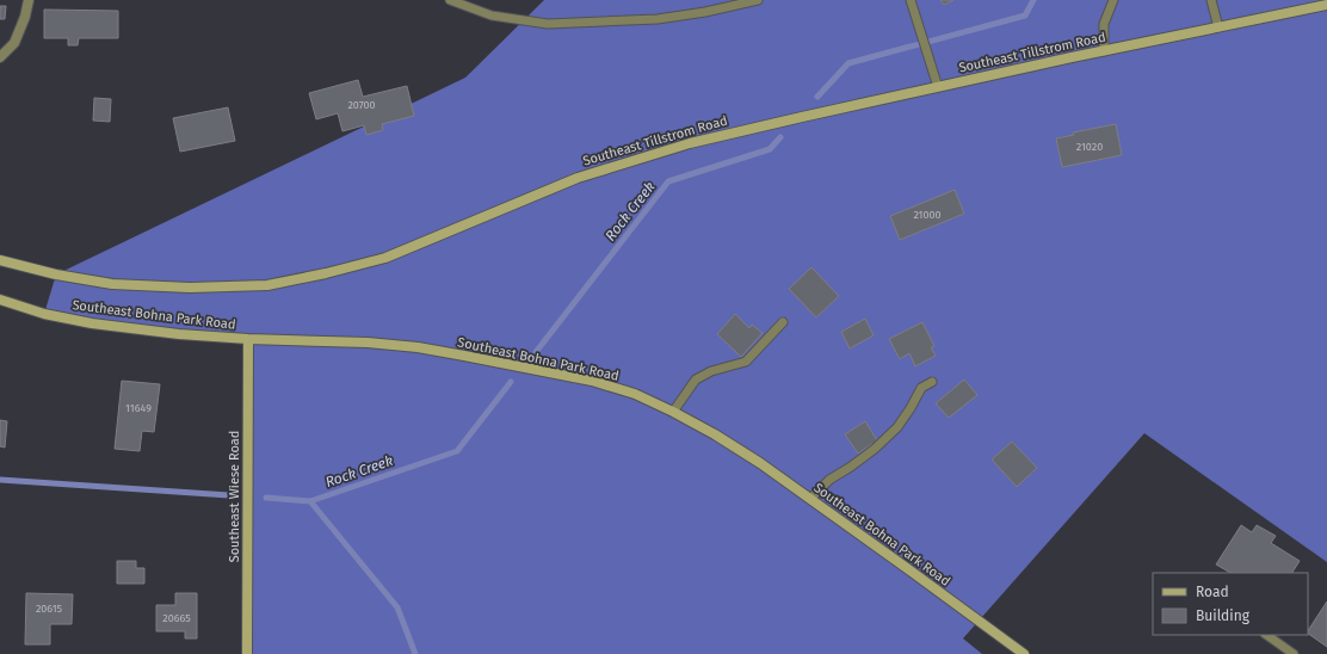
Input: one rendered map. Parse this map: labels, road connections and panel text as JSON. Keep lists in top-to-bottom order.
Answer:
{
  "streets": {
    "street": ["Southeast Tillstrom Road", "Southeast Bohna Park Road", "Southeast Wiese Road"]
  },
  "crossings": [
    ["Southeast Bohna Park Road", "Southeast Wiese Road"]
  ],
  "water": ["Rock Creek"],
  "house_numbers": [
    "20700",
    "21020",
    "21000",
    "11649",
    "20615",
    "20665"
  ],
  "legend": ["Road", "Building"]
}
